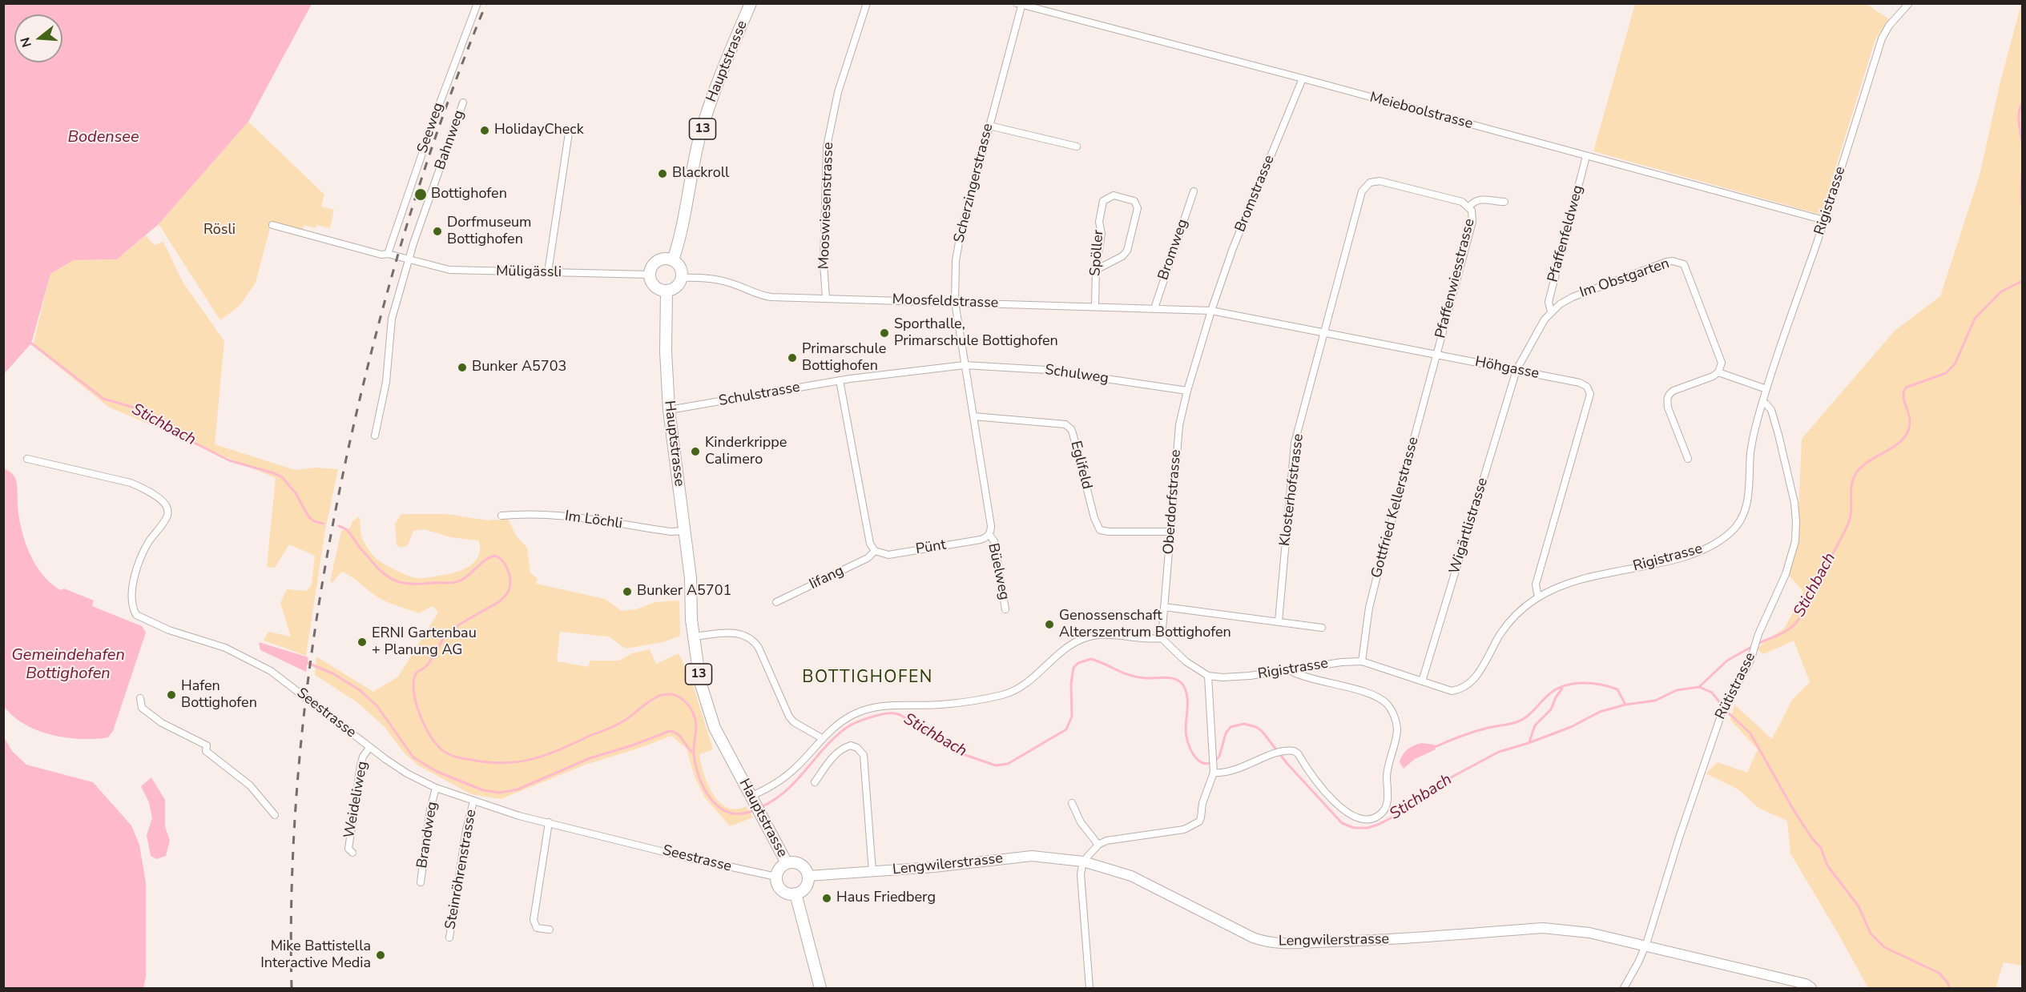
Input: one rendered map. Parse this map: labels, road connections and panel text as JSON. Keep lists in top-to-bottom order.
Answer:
{
  "streets": {
    "main road": ["Hauptstrasse", "13"],
    "street": [
      "Meieboolstrasse",
      "Seeweg",
      "Bahnweg",
      "Scherzingerstrasse",
      "Bromstrasse",
      "Rigistrasse",
      "Mooswiesenstrasse",
      "Pfaffenfeldweg",
      "Bromweg",
      "Spöller",
      "Müligässli",
      "Pfaffenwiesstrasse",
      "Im Obstgarten",
      "Moosfeldstrasse",
      "Höhgasse",
      "Schulweg",
      "Schulstrasse",
      "Eglifeld",
      "Klosterhofstrasse",
      "Oberdorfstrasse",
      "Gottfried Kellerstrasse",
      "Im Löchli",
      "Wigärtlistrasse",
      "Pünt",
      "Büelweg",
      "Iifang",
      "Rütistrasse",
      "Seestrasse",
      "Weideliweg",
      "Brandweg",
      "Lengwilerstrasse",
      "Steinröhrenstrasse"
    ]
  },
  "crossings": [
    ["Hauptstrasse", "Müligässli"],
    ["Hauptstrasse", "Moosfeldstrasse"],
    ["Hauptstrasse", "Schulstrasse"],
    ["Hauptstrasse", "Im Löchli"],
    ["Hauptstrasse", "Seestrasse"],
    ["Hauptstrasse", "Lengwilerstrasse"],
    ["Meieboolstrasse", "Scherzingerstrasse"],
    ["Meieboolstrasse", "Bromstrasse"],
    ["Meieboolstrasse", "Rigistrasse"],
    ["Meieboolstrasse", "Pfaffenfeldweg"],
    ["Seeweg", "Müligässli"],
    ["Bahnweg", "Müligässli"],
    ["Scherzingerstrasse", "Moosfeldstrasse"],
    ["Scherzingerstrasse", "Schulweg"],
    ["Scherzingerstrasse", "Schulstrasse"],
    ["Bromstrasse", "Moosfeldstrasse"],
    ["Bromstrasse", "Höhgasse"],
    ["Bromstrasse", "Oberdorfstrasse"],
    ["Rigistrasse", "Höhgasse"],
    ["Rigistrasse", "Gottfried Kellerstrasse"],
    ["Rigistrasse", "Wigärtlistrasse"],
    ["Rigistrasse", "Rütistrasse"],
    ["Mooswiesenstrasse", "Moosfeldstrasse"],
    ["Pfaffenfeldweg", "Im Obstgarten"],
    ["Bromweg", "Moosfeldstrasse"],
    ["Spöller", "Moosfeldstrasse"],
    ["Müligässli", "Moosfeldstrasse"],
    ["Pfaffenwiesstrasse", "Höhgasse"],
    ["Pfaffenwiesstrasse", "Klosterhofstrasse"],
    ["Pfaffenwiesstrasse", "Gottfried Kellerstrasse"],
    ["Im Obstgarten", "Höhgasse"],
    ["Im Obstgarten", "Wigärtlistrasse"],
    ["Moosfeldstrasse", "Höhgasse"],
    ["Moosfeldstrasse", "Oberdorfstrasse"],
    ["Höhgasse", "Klosterhofstrasse"],
    ["Höhgasse", "Oberdorfstrasse"],
    ["Höhgasse", "Gottfried Kellerstrasse"],
    ["Höhgasse", "Wigärtlistrasse"],
    ["Schulweg", "Schulstrasse"],
    ["Schulweg", "Oberdorfstrasse"],
    ["Eglifeld", "Oberdorfstrasse"],
    ["Pünt", "Büelweg"],
    ["Pünt", "Iifang"],
    ["Rütistrasse", "Lengwilerstrasse"],
    ["Seestrasse", "Weideliweg"],
    ["Seestrasse", "Brandweg"],
    ["Seestrasse", "Lengwilerstrasse"],
    ["Seestrasse", "Steinröhrenstrasse"]
  ],
  "districts": ["BOTTIGHOFEN"],
  "water": ["Bodensee", "Stichbach", "Gemeindehafen Bottighofen"],
  "parks": ["Rösli"],
  "places": [
    "HolidayCheck",
    "Blackroll",
    "Bottighofen",
    "Dorfmuseum Bottighofen",
    "Sporthalle, Primarschule Bottighofen",
    "Primarschule Bottighofen",
    "Bunker A5703",
    "Kinderkrippe Calimero",
    "Bunker A5701",
    "Genossenschaft Alterszentrum Bottighofen",
    "ERNI Gartenbau + Planung AG",
    "Hafen Bottighofen",
    "Haus Friedberg",
    "Mike Battistella Interactive Media"
  ],
  "north": "left"
}
